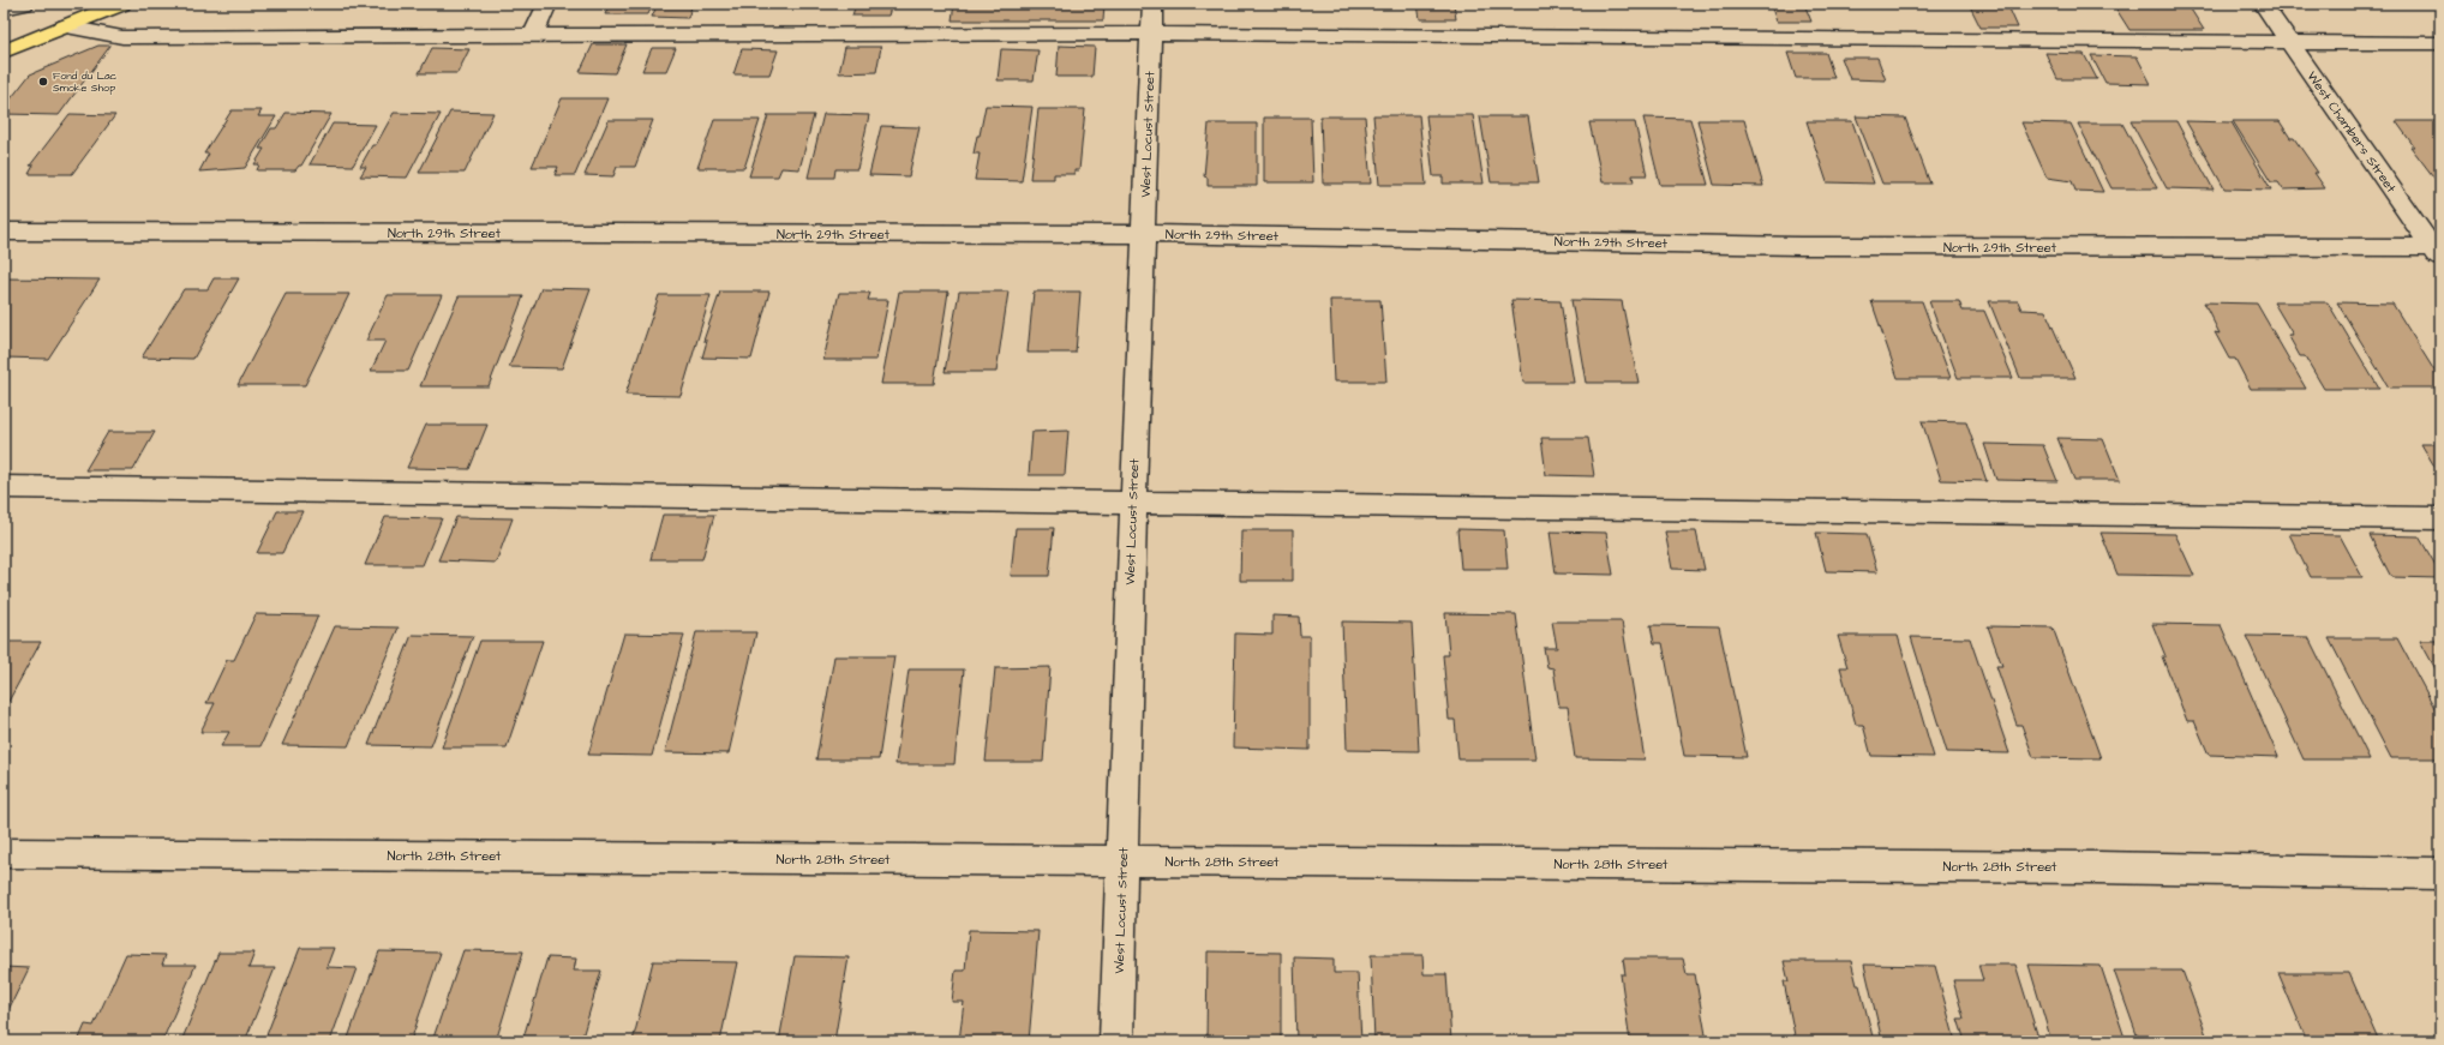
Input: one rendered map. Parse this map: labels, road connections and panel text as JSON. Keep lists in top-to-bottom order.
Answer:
{
  "streets": {
    "street": [
      "West Chambers Street",
      "West Locust Street",
      "North 29th Street",
      "North 28th Street"
    ]
  },
  "crossings": [
    ["West Chambers Street", "North 29th Street"],
    ["West Locust Street", "North 29th Street"],
    ["West Locust Street", "North 28th Street"]
  ],
  "places": ["Fond du Lac Smoke Shop"]
}
